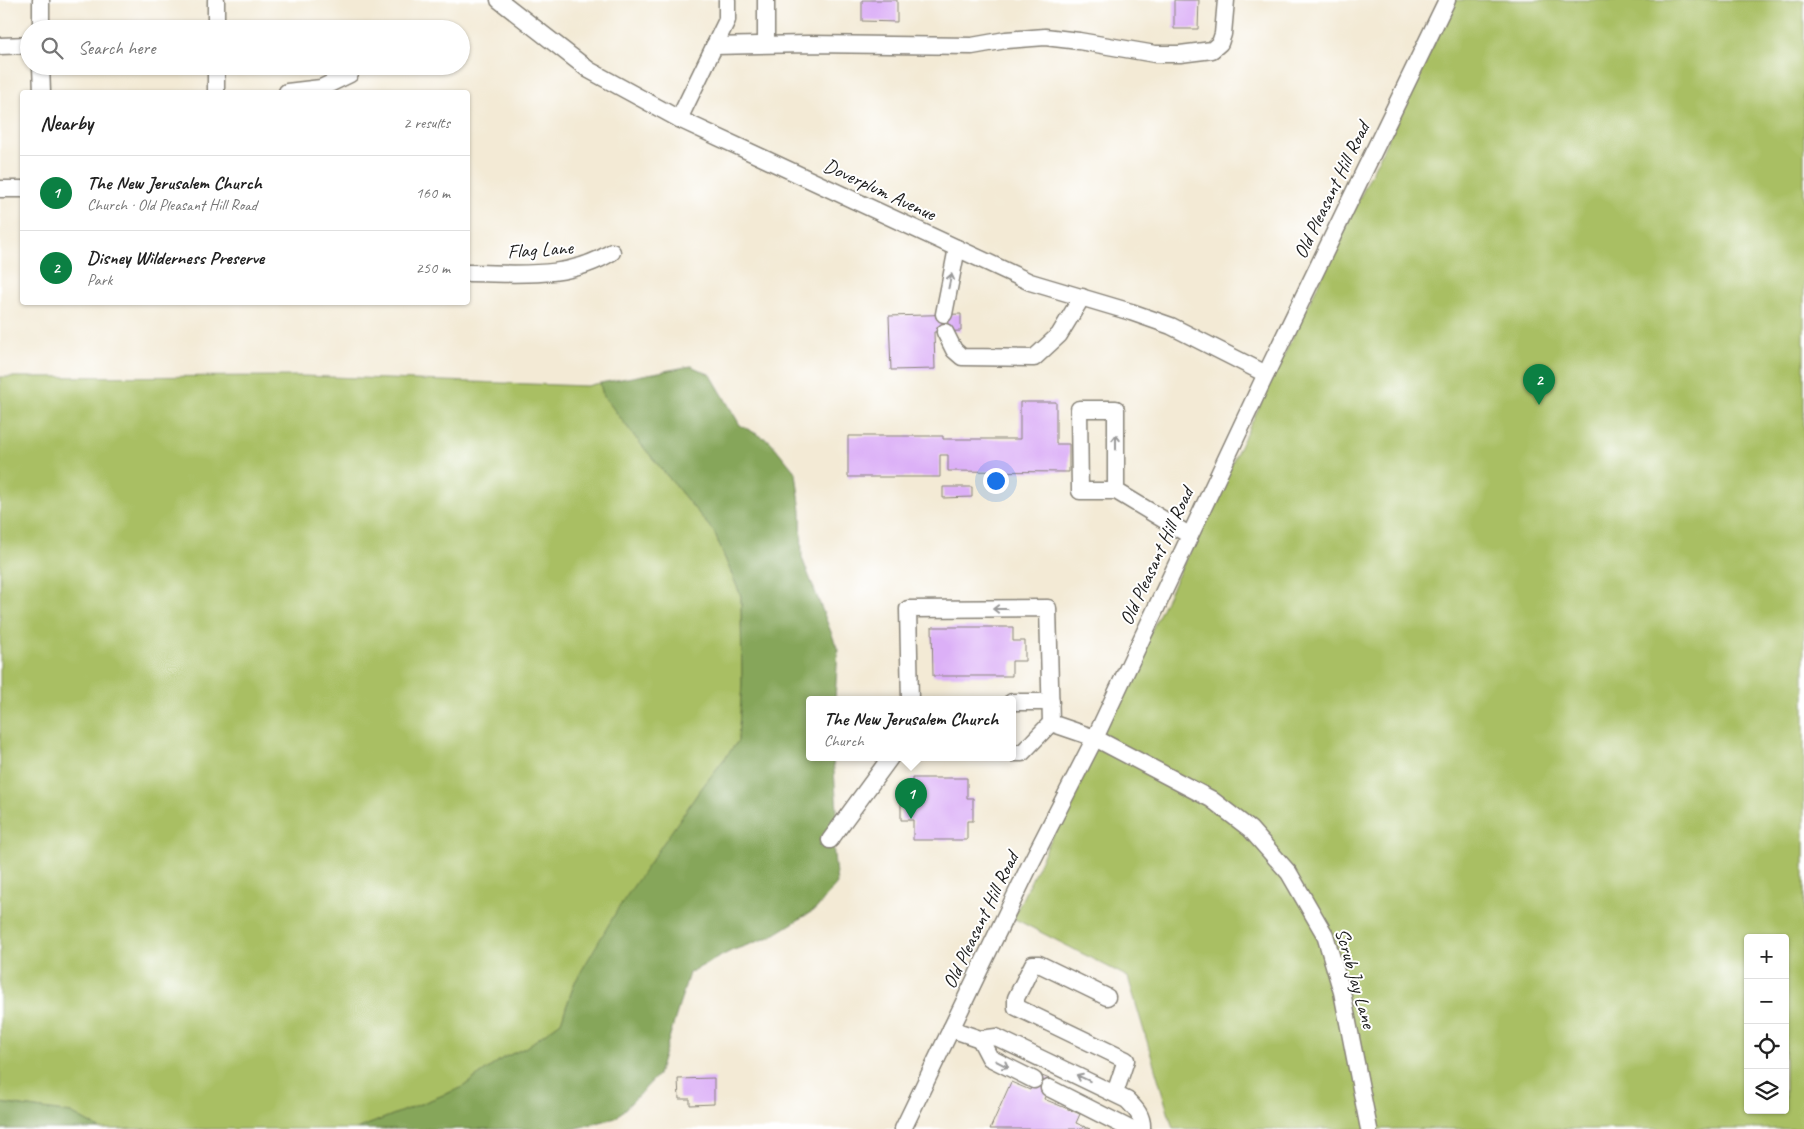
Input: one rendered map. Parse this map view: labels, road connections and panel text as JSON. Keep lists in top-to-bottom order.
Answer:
{
  "streets": {
    "street": [
      "Doverplum Avenue",
      "Old Pleasant Hill Road",
      "Flag Lane",
      "Scrub Jay Lane"
    ]
  },
  "crossings": [
    ["Doverplum Avenue", "Old Pleasant Hill Road"],
    ["Old Pleasant Hill Road", "Scrub Jay Lane"]
  ],
  "page": {
    "search": "Search here",
    "heading": ["Nearby", "2 results"],
    "list": [
      {
        "mark": "1",
        "name": "The New Jerusalem Church",
        "note": "Church · Old Pleasant Hill Road",
        "value": "160 m"
      },
      {
        "mark": "2",
        "name": "Disney Wilderness Preserve",
        "note": "Park",
        "value": "250 m"
      }
    ],
    "pins": ["2", "1"],
    "popup": ["The New Jerusalem Church", "Church"],
    "map_buttons": ["+", "−"]
  }
}
